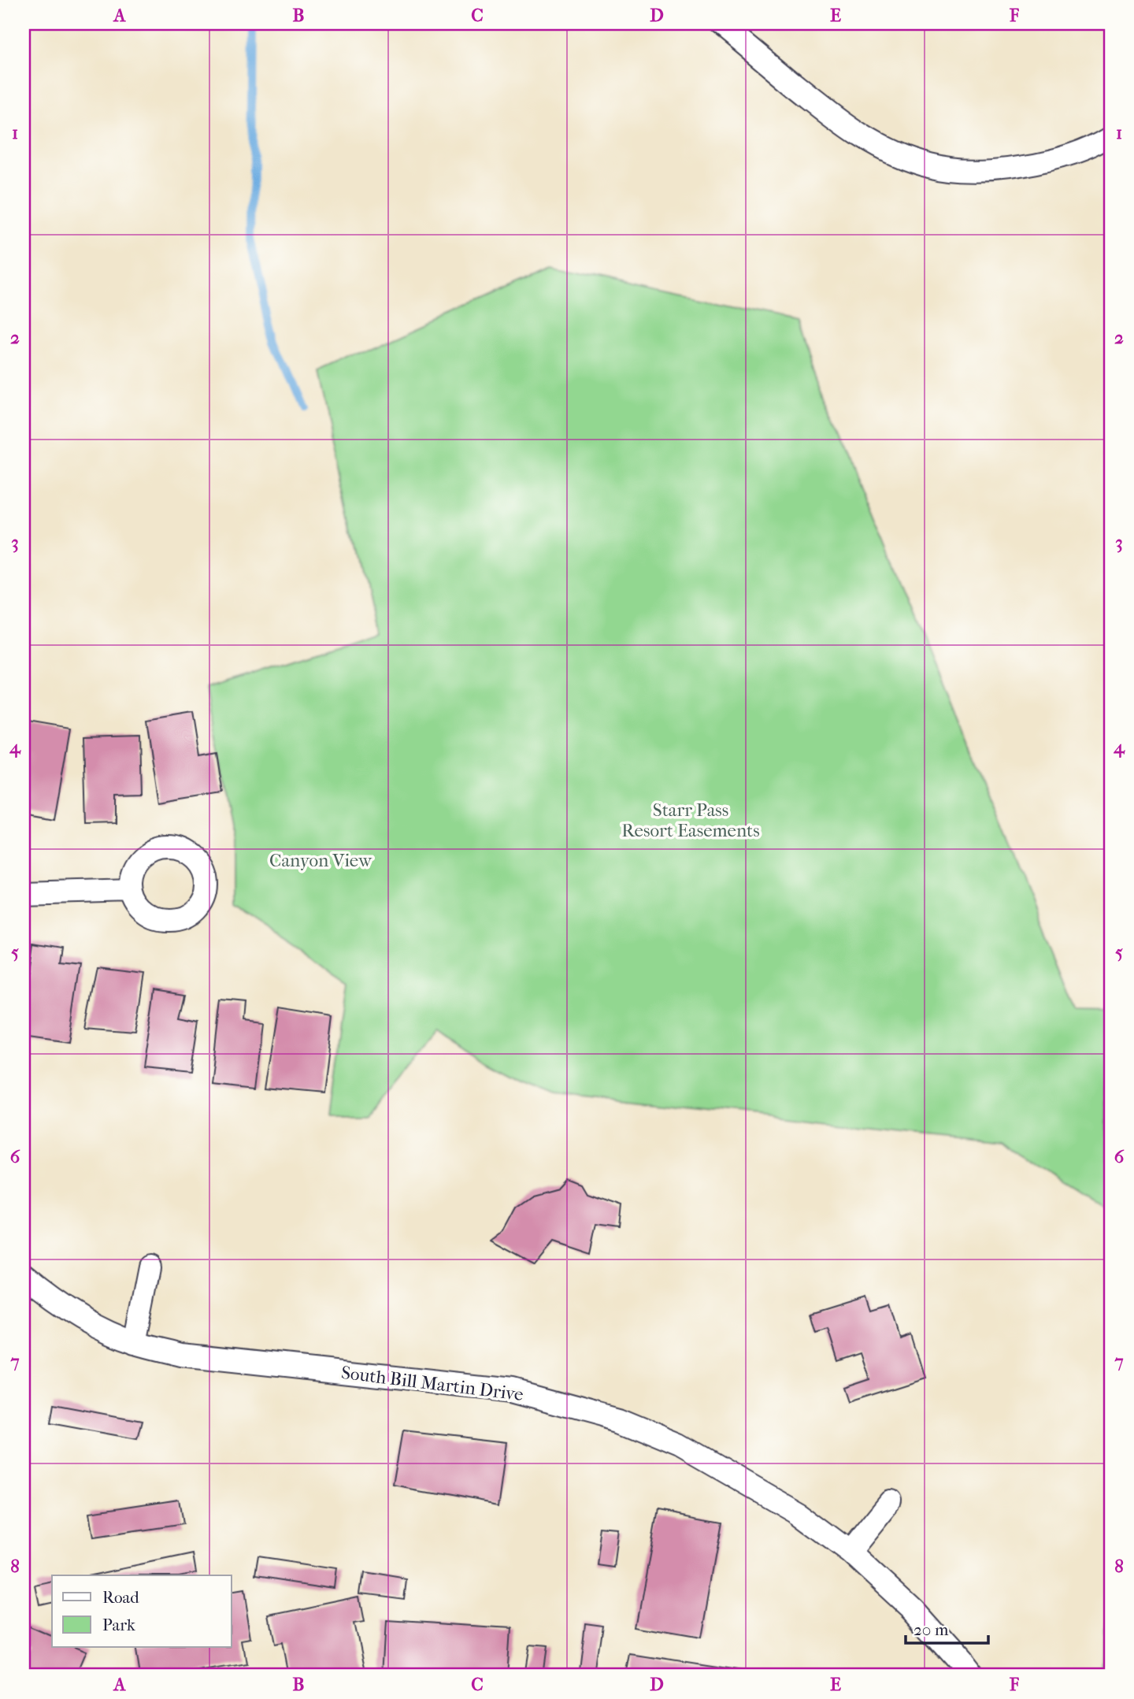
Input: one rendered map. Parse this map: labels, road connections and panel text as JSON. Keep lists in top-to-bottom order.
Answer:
{
  "streets": {
    "street": ["South Bill Martin Drive"]
  },
  "parks": ["Starr Pass Resort Easements", "Canyon View"],
  "legend": ["Road", "Park"],
  "scale_bar": "20 m",
  "grid": {
    "columns": [
      "A",
      "B",
      "C",
      "D",
      "E",
      "F"
    ],
    "rows": [
      "1",
      "2",
      "3",
      "4",
      "5",
      "6",
      "7",
      "8"
    ]
  }
}
